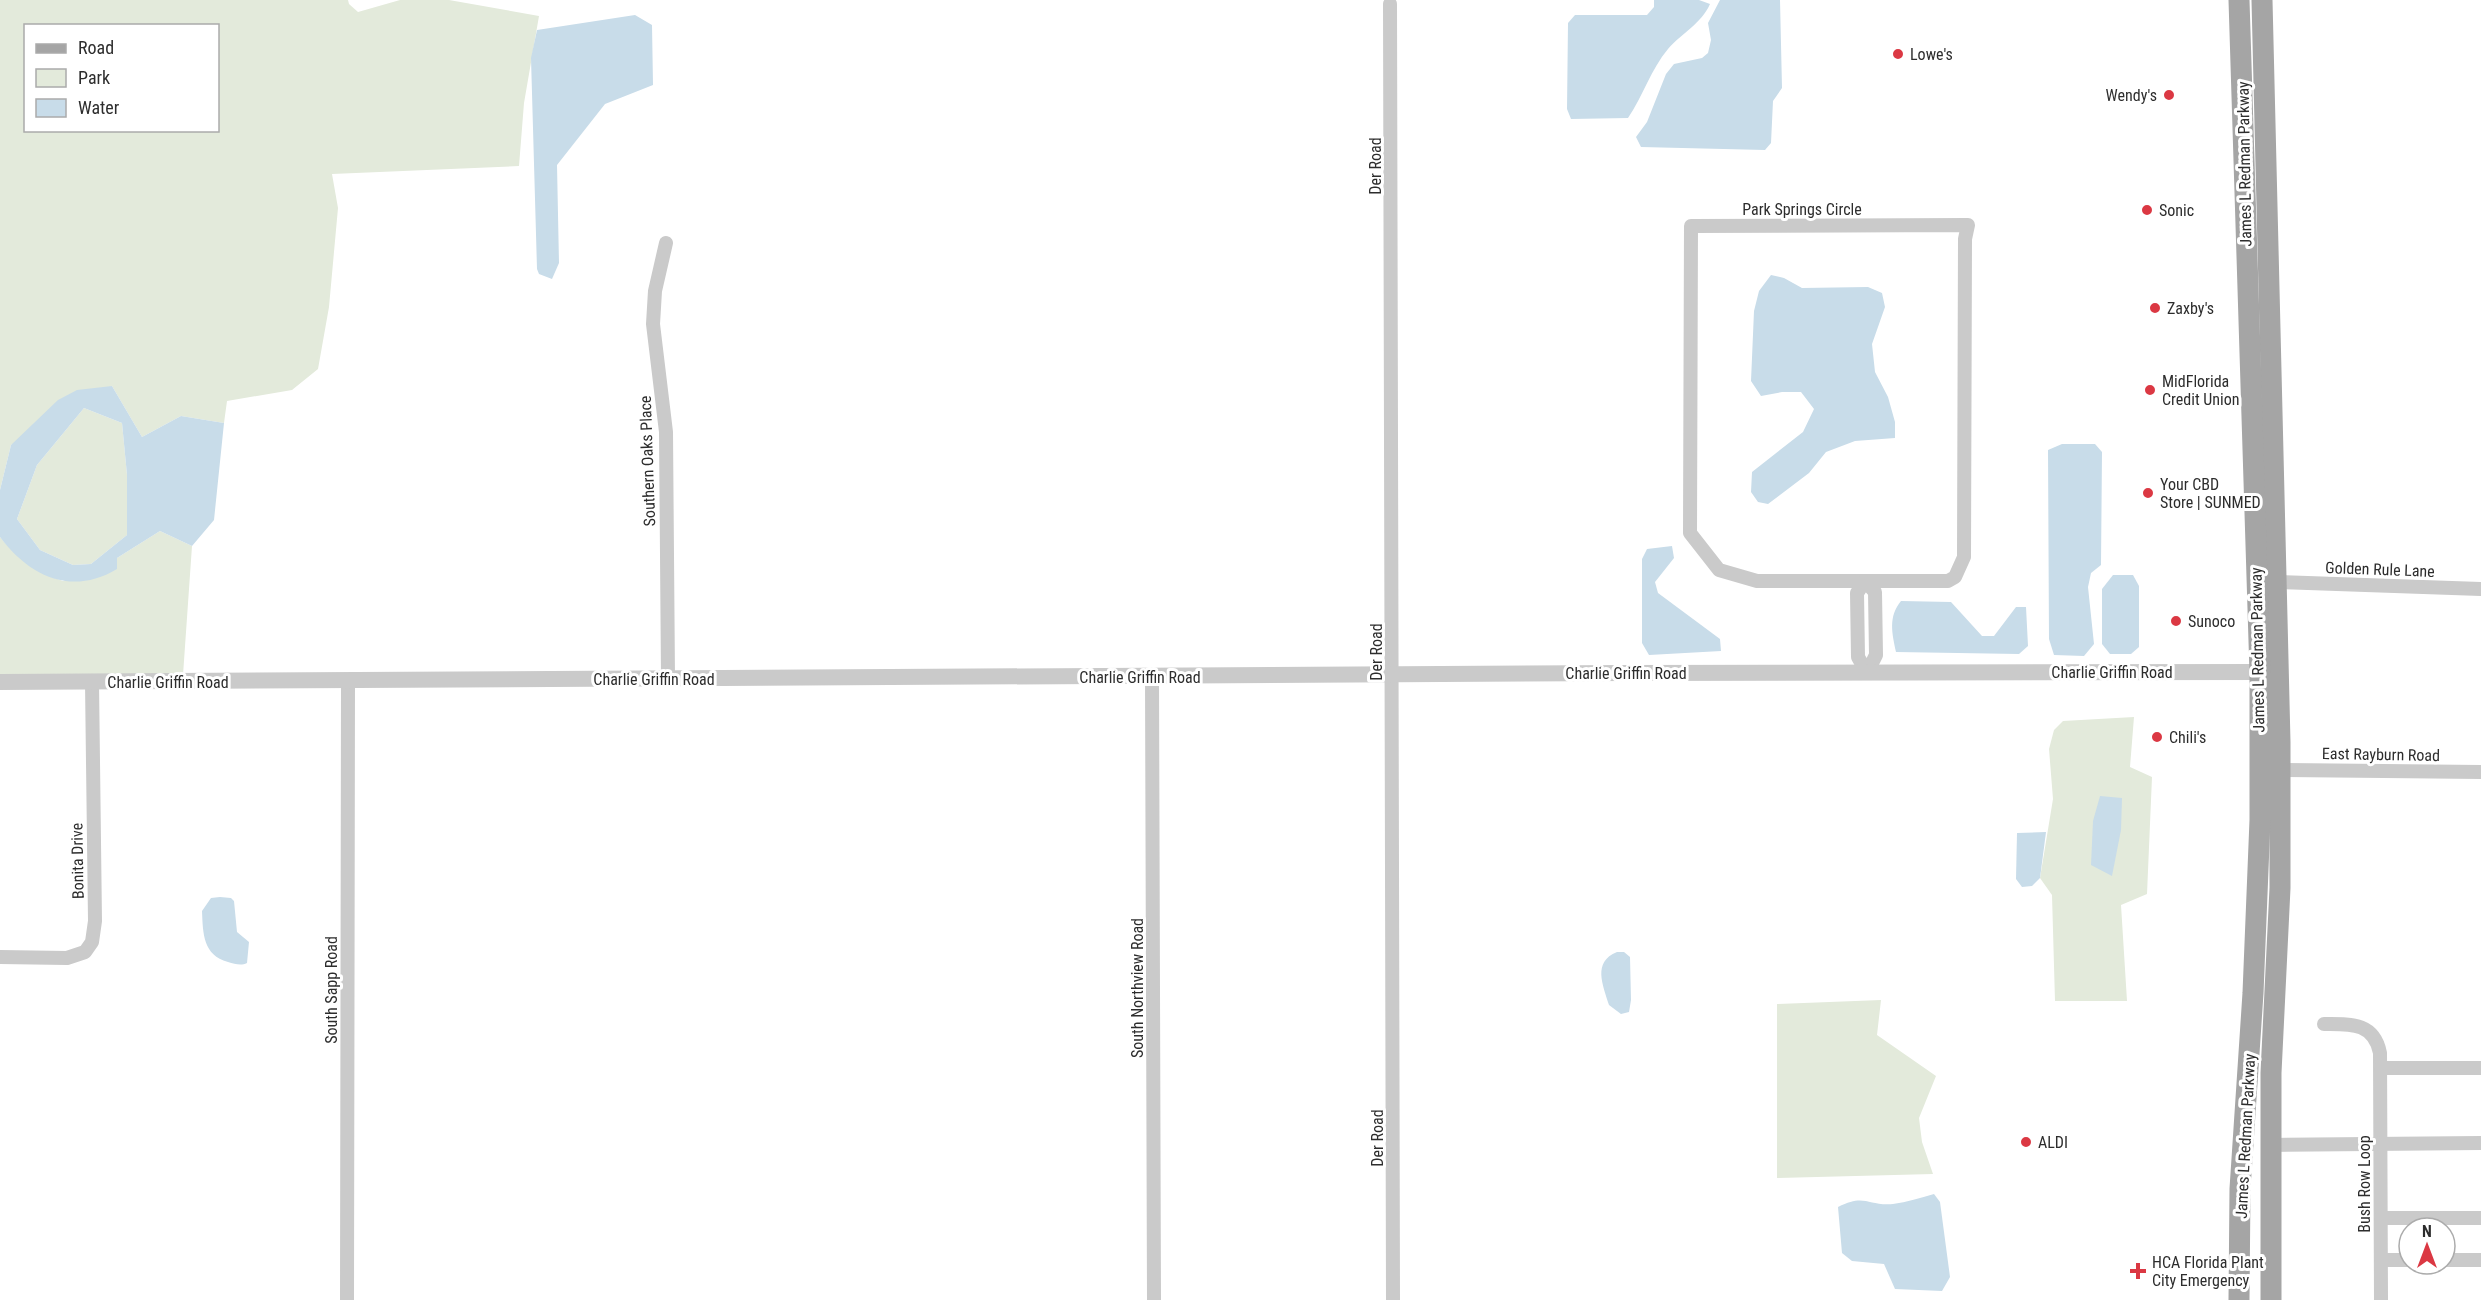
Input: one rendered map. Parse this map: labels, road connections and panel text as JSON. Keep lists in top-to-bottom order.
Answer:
{
  "streets": {
    "main road": ["James L Redman Parkway"],
    "street": [
      "Der Road",
      "Park Springs Circle",
      "Southern Oaks Place",
      "Golden Rule Lane",
      "Charlie Griffin Road",
      "East Rayburn Road",
      "Bonita Drive",
      "South Northview Road",
      "South Sapp Road",
      "Bush Row Loop"
    ]
  },
  "crossings": [
    ["James L Redman Parkway", "Golden Rule Lane"],
    ["James L Redman Parkway", "Charlie Griffin Road"],
    ["James L Redman Parkway", "East Rayburn Road"],
    ["Der Road", "Charlie Griffin Road"],
    ["Southern Oaks Place", "Charlie Griffin Road"],
    ["Charlie Griffin Road", "Bonita Drive"],
    ["Charlie Griffin Road", "South Northview Road"],
    ["Charlie Griffin Road", "South Sapp Road"]
  ],
  "places": {
    "other": [
      "Lowe's",
      "Wendy's",
      "Sonic",
      "Zaxby's",
      "MidFlorida Credit Union",
      "Your CBD Store | SUNMED",
      "Sunoco",
      "Chili's",
      "ALDI"
    ],
    "health": ["HCA Florida Plant City Emergency"]
  },
  "legend": ["Road", "Park", "Water"],
  "north": "top"
}
